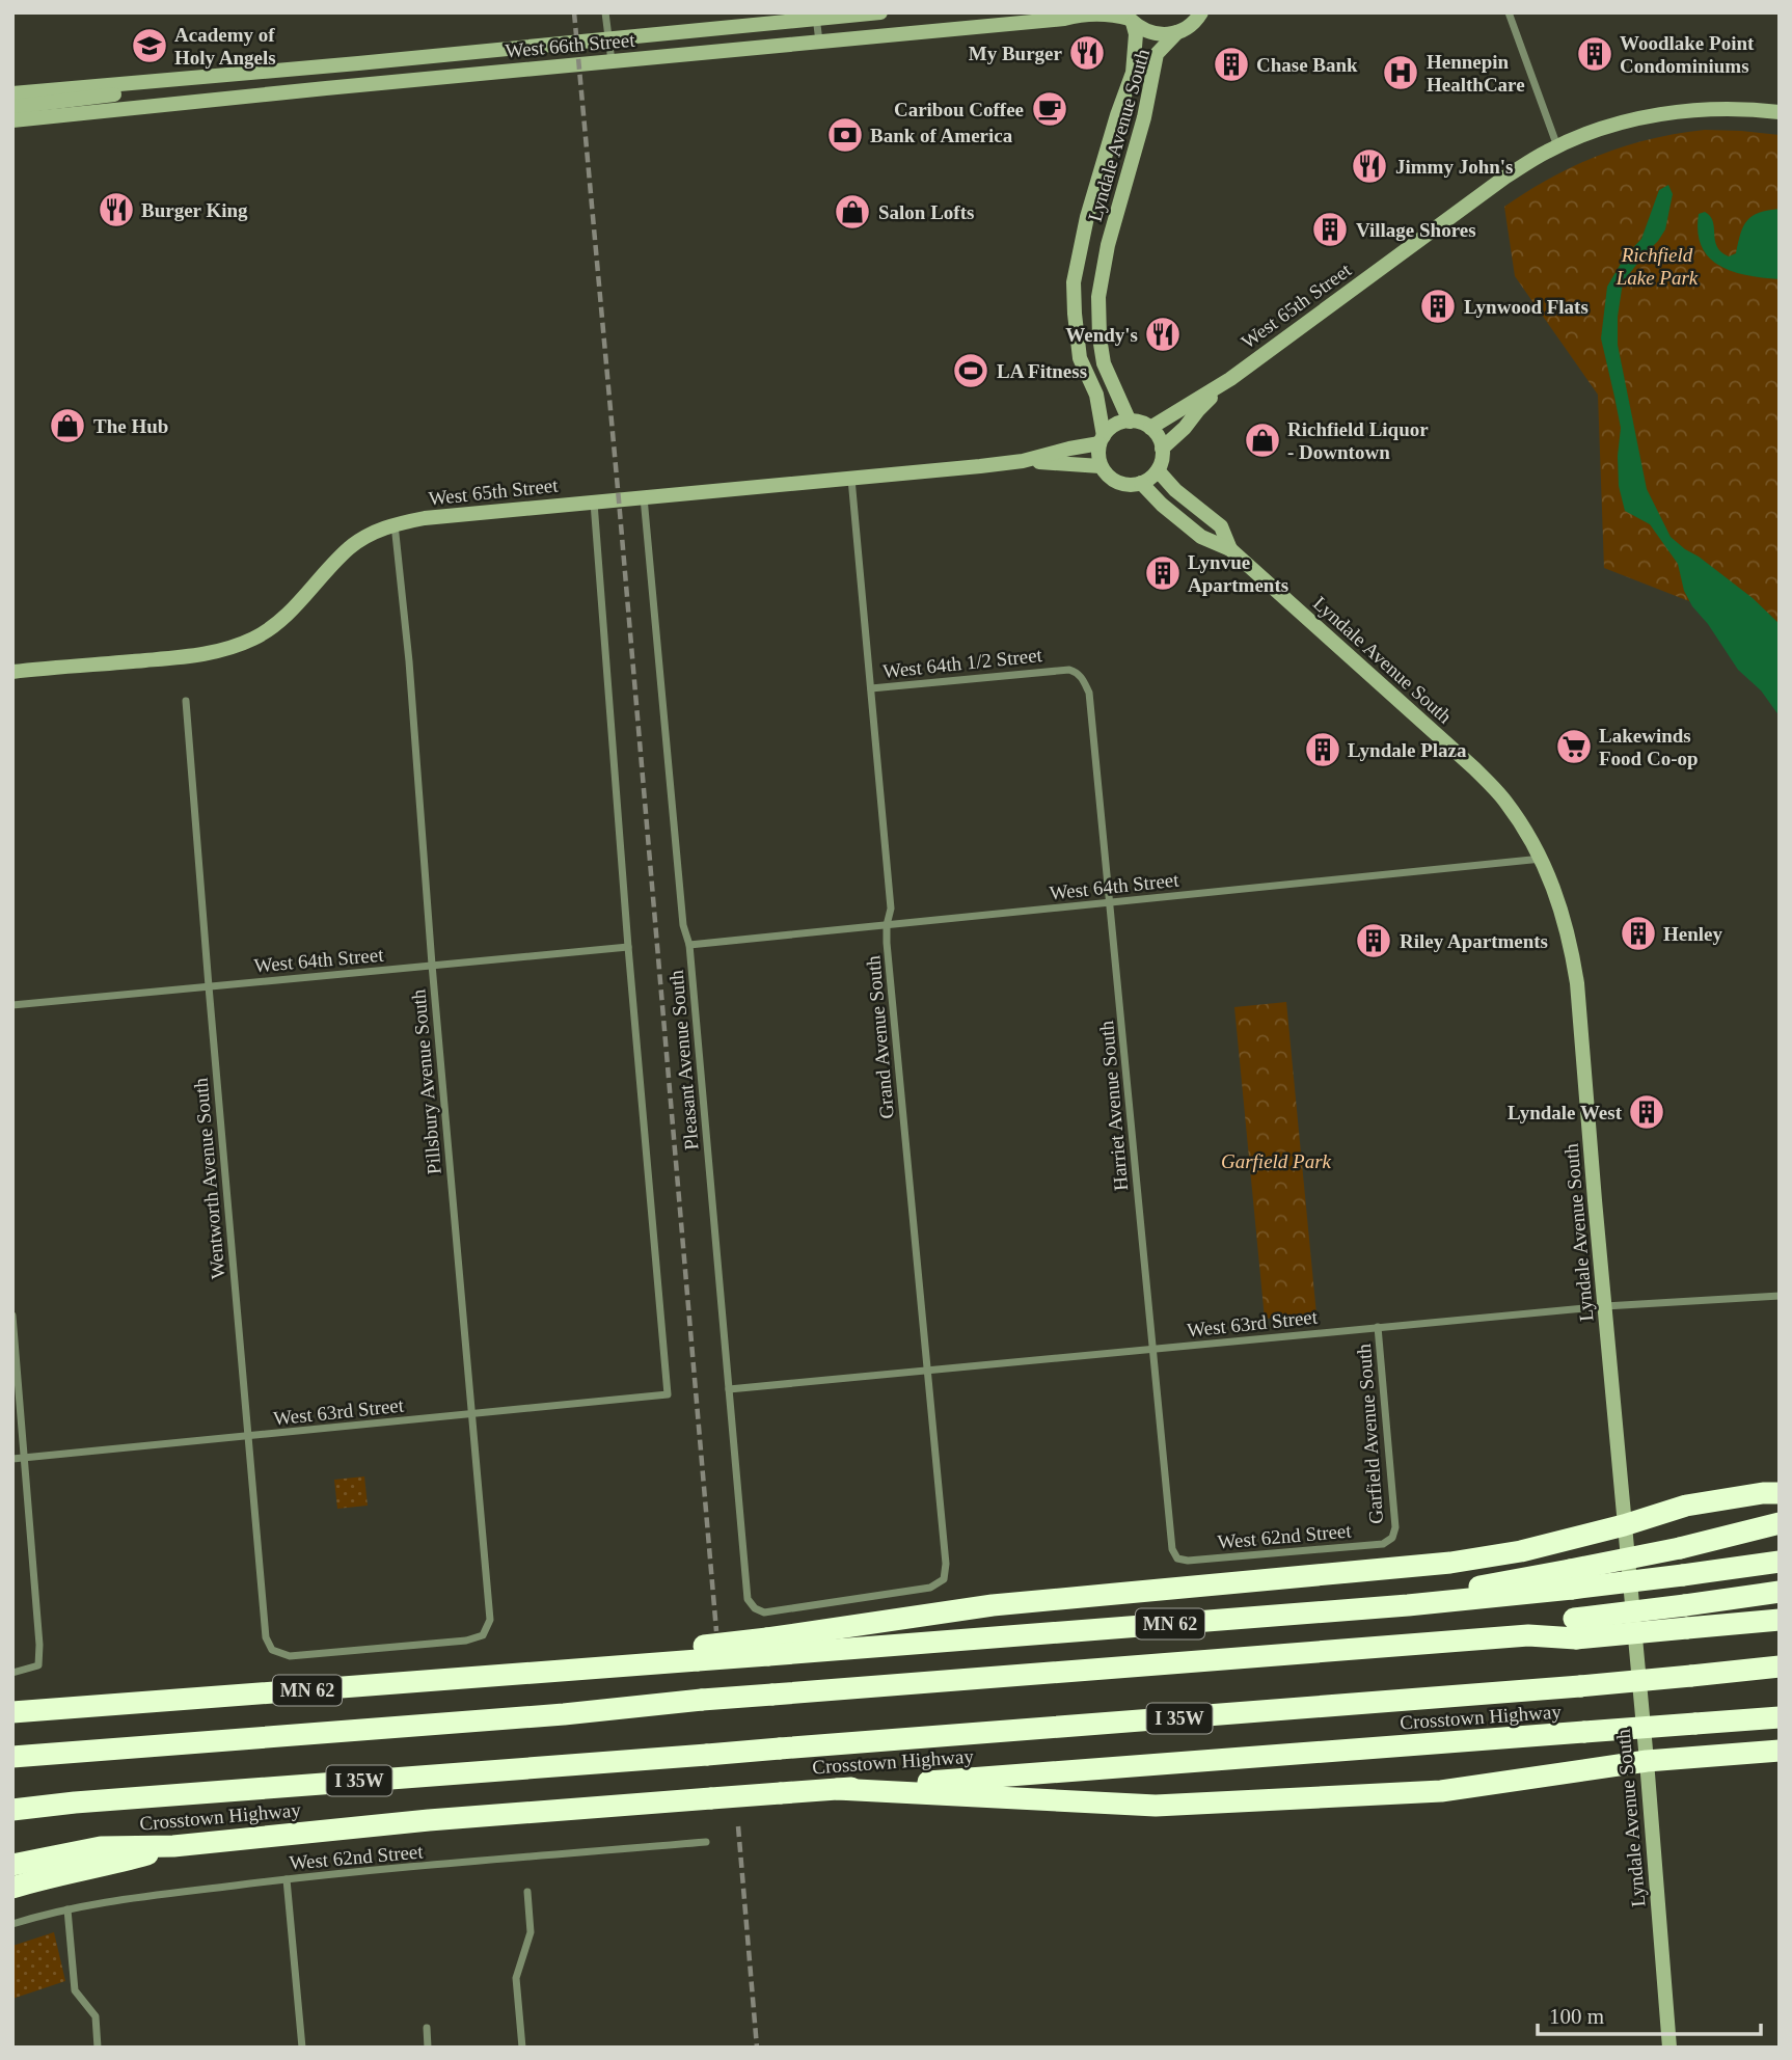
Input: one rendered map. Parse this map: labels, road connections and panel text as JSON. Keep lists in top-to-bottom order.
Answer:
{
  "streets": {
    "highway": ["MN 62", "Crosstown Highway", "I 35W"],
    "main road": ["West 66th Street", "Lyndale Avenue South", "West 65th Street"],
    "street": [
      "West 64th 1/2 Street",
      "West 64th Street",
      "Grand Avenue South",
      "Pleasant Avenue South",
      "Pillsbury Avenue South",
      "Harriet Avenue South",
      "Wentworth Avenue South",
      "West 63rd Street",
      "Garfield Avenue South",
      "West 62nd Street"
    ]
  },
  "crossings": [
    ["West 66th Street", "Lyndale Avenue South"],
    ["Lyndale Avenue South", "West 65th Street"],
    ["Lyndale Avenue South", "West 64th Street"],
    ["Lyndale Avenue South", "West 63rd Street"],
    ["West 65th Street", "Grand Avenue South"],
    ["West 65th Street", "Pleasant Avenue South"],
    ["West 65th Street", "Pillsbury Avenue South"],
    ["West 64th 1/2 Street", "Grand Avenue South"],
    ["West 64th 1/2 Street", "Harriet Avenue South"],
    ["West 64th Street", "Grand Avenue South"],
    ["West 64th Street", "Pleasant Avenue South"],
    ["West 64th Street", "Pillsbury Avenue South"],
    ["West 64th Street", "Harriet Avenue South"],
    ["West 64th Street", "Wentworth Avenue South"],
    ["West 64th Street", "West 63rd Street"],
    ["Grand Avenue South", "Pleasant Avenue South"],
    ["Grand Avenue South", "West 63rd Street"],
    ["Pleasant Avenue South", "West 63rd Street"],
    ["Pillsbury Avenue South", "Wentworth Avenue South"],
    ["Pillsbury Avenue South", "West 63rd Street"],
    ["Harriet Avenue South", "West 63rd Street"],
    ["Harriet Avenue South", "West 62nd Street"],
    ["Wentworth Avenue South", "West 63rd Street"],
    ["West 63rd Street", "Garfield Avenue South"],
    ["Garfield Avenue South", "West 62nd Street"]
  ],
  "parks": ["Richfield Lake Park", "Garfield Park"],
  "places": {
    "school or university": ["Academy of Holy Angels"],
    "restaurant": [
      "My Burger",
      "Jimmy John's",
      "Burger King",
      "Wendy's"
    ],
    "building": [
      "Woodlake Point Condominiums",
      "Chase Bank",
      "Village Shores",
      "Lynwood Flats",
      "Lynvue Apartments",
      "Lyndale Plaza",
      "Henley",
      "Riley Apartments",
      "Lyndale West"
    ],
    "hospital": ["Hennepin HealthCare"],
    "cafe": ["Caribou Coffee"],
    "bank": ["Bank of America"],
    "shop": ["Salon Lofts", "The Hub", "Richfield Liquor - Downtown"],
    "sports": ["LA Fitness"],
    "supermarket": ["Lakewinds Food Co-op"]
  },
  "scale_bar": "100 m"
}
